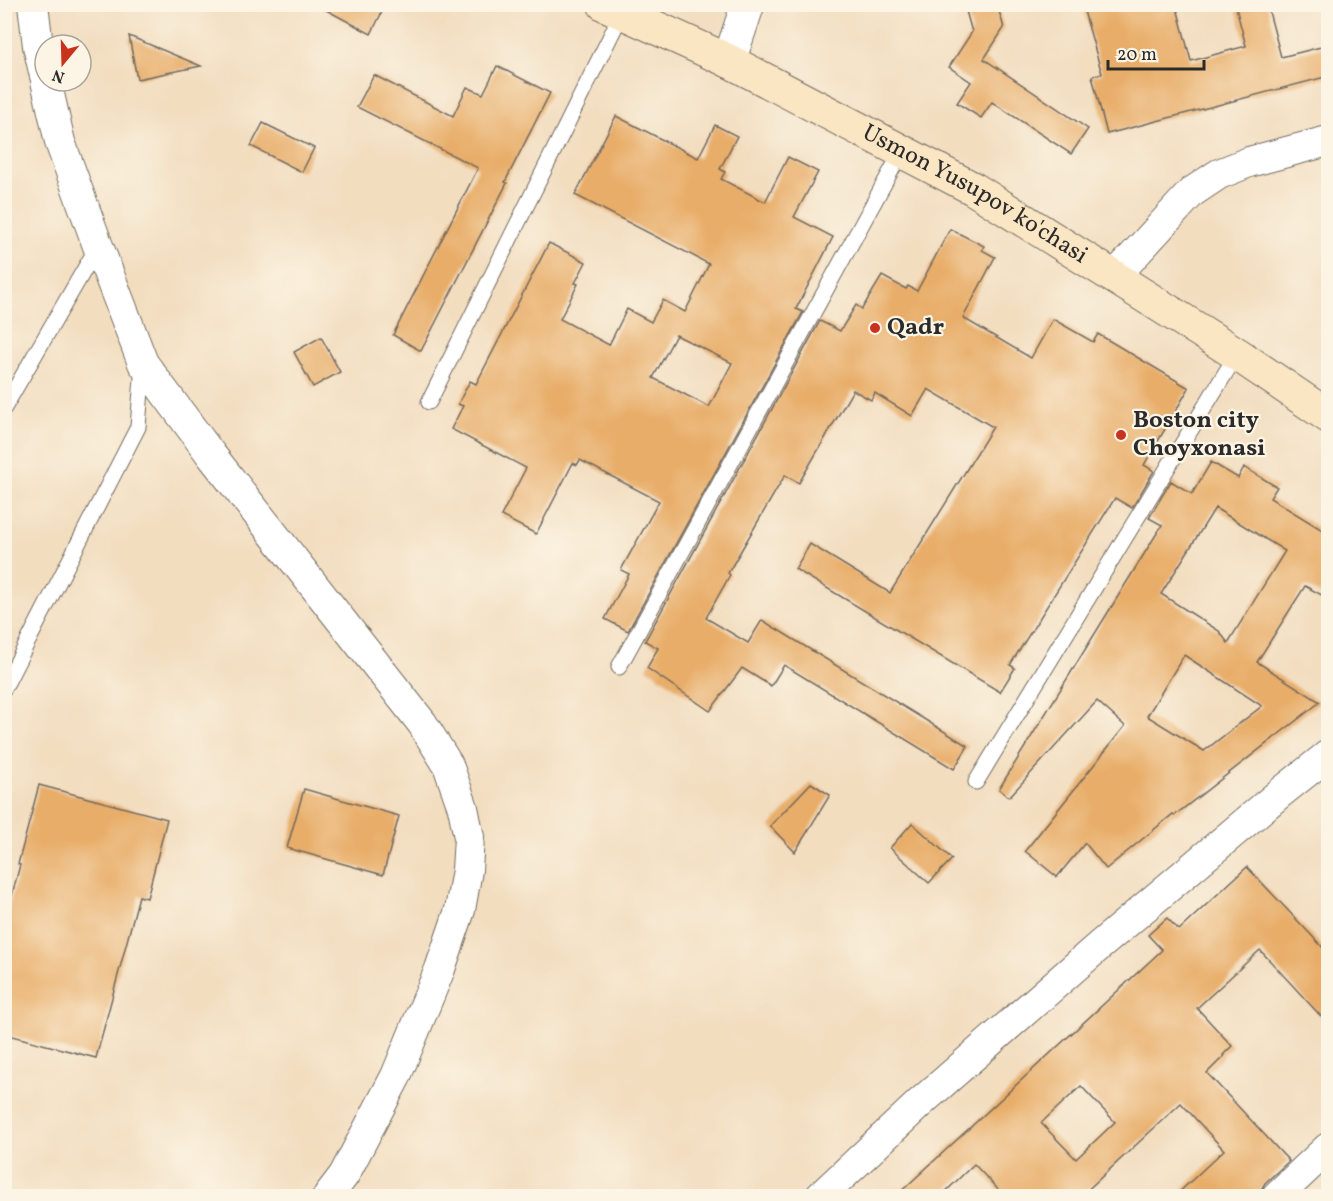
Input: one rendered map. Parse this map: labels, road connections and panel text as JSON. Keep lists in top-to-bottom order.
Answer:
{
  "streets": {
    "main road": ["Usmon Yusupov ko'chasi"]
  },
  "places": ["Qadr", "Boston city Choyxonasi"],
  "scale_bar": "20 m",
  "north": "bottom"
}
